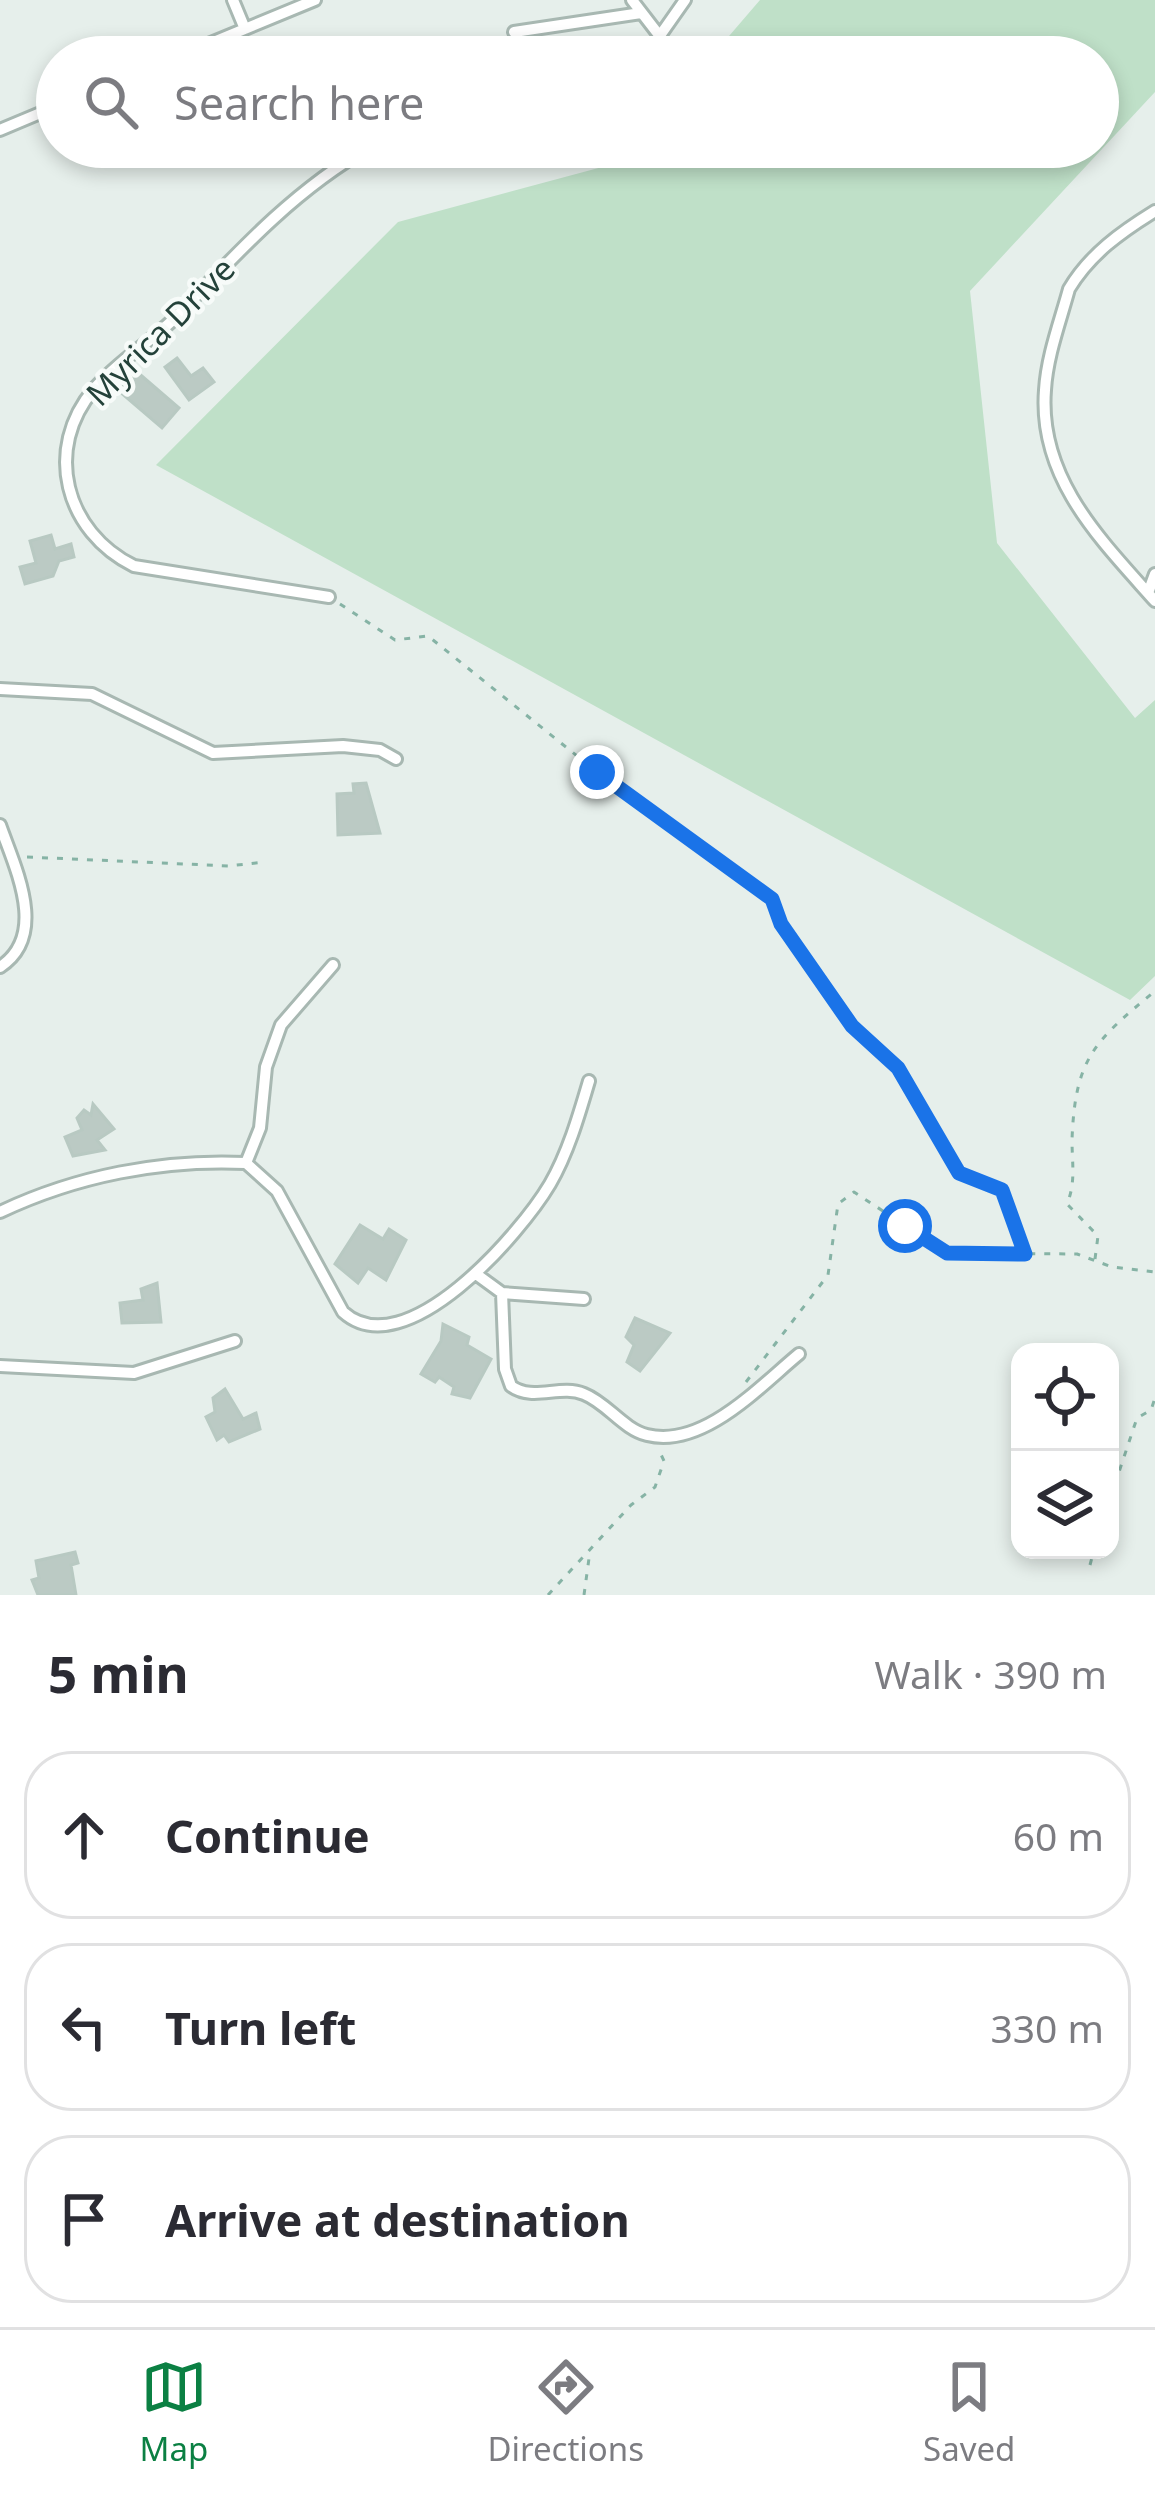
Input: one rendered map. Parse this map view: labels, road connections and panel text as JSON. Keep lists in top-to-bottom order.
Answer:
{
  "streets": {
    "street": ["Myrica Drive"]
  },
  "page": {
    "search": "Search here",
    "heading": ["5 min", "Walk · 390 m"],
    "list": [
      ["Continue", "60 m"],
      ["Turn left", "330 m"],
      "Arrive at destination"
    ],
    "nav": ["Map", "Directions", "Saved"]
  }
}
